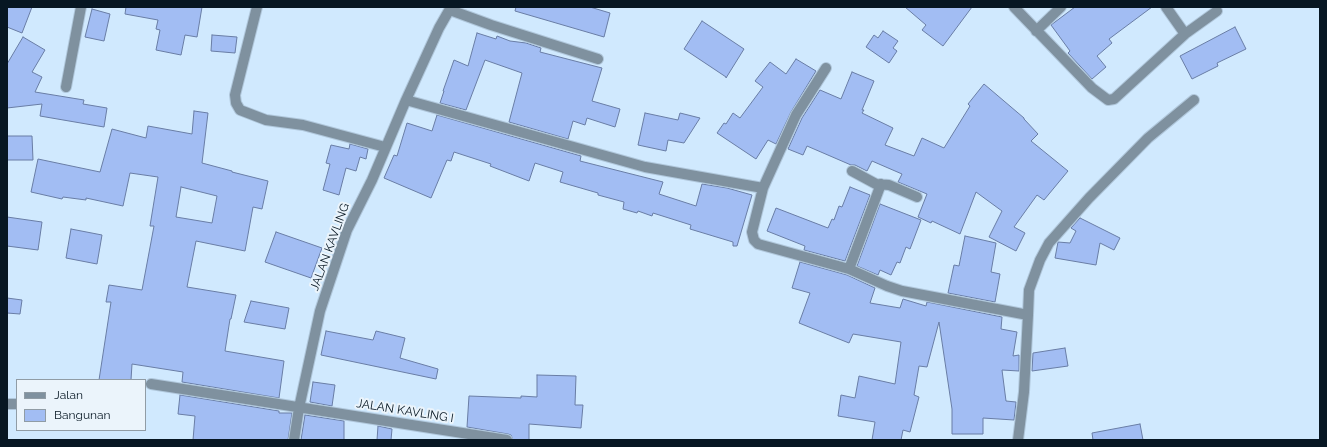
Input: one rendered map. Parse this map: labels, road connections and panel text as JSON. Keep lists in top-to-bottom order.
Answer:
{
  "streets": {
    "street": ["JALAN KAVLING", "JALAN KAVLING I"]
  },
  "crossings": [
    ["JALAN KAVLING", "JALAN KAVLING I"]
  ],
  "legend": ["Jalan", "Bangunan"]
}
